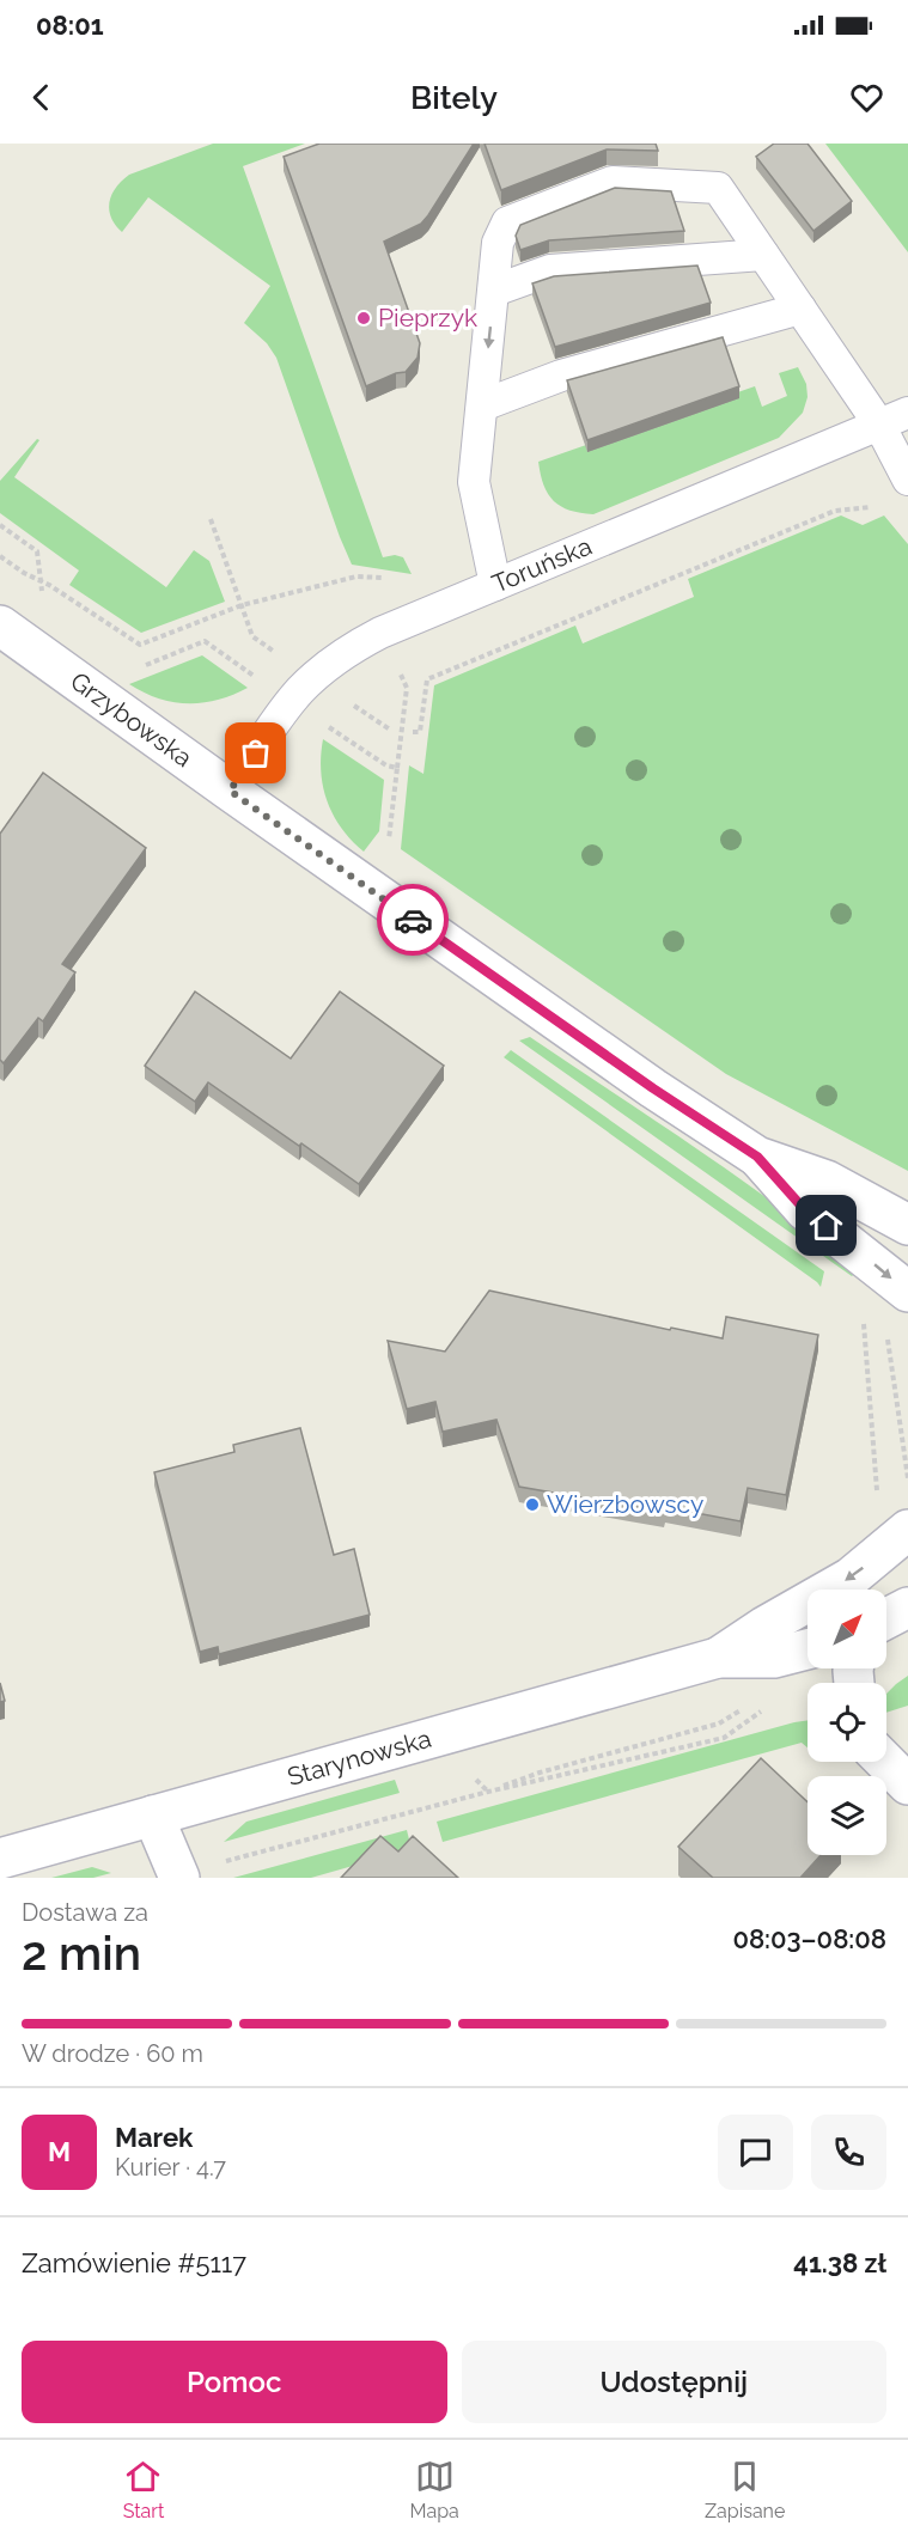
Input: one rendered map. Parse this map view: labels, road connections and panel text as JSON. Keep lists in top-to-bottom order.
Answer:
{
  "streets": {
    "street": ["Grzybowska", "Starynowska"],
    "lane": ["Toruńska"]
  },
  "crossings": [
    ["Toruńska", "Grzybowska"]
  ],
  "places": ["Pieprzyk", "Wierzbowscy"],
  "north": "top right",
  "page": {
    "status": "08:01",
    "header": "Bitely",
    "heading": ["2 min", "Dostawa za", "08:03–08:08"],
    "panel": [
      "Marek",
      "Kurier · 4.7",
      "Zamówienie #5117",
      "41.38 zł"
    ],
    "bar": "W drodze · 60 m",
    "round": "M",
    "buttons": ["Pomoc", "Udostępnij"],
    "tabs": ["Start", "Mapa", "Zapisane"]
  }
}
